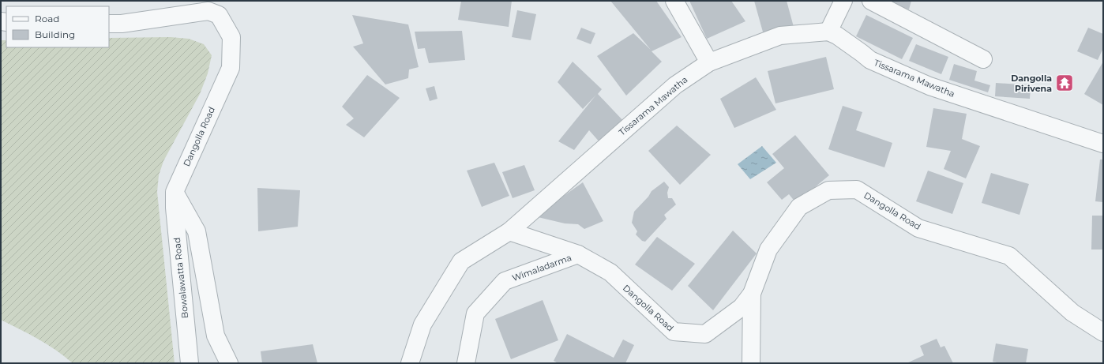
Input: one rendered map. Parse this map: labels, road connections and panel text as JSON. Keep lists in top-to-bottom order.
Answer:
{
  "streets": {
    "street": [
      "Tissarama Mawatha",
      "Dangolla Road",
      "Wimaladarma",
      "Bowalawatta Road"
    ]
  },
  "crossings": [
    ["Tissarama Mawatha", "Dangolla Road"],
    ["Dangolla Road", "Wimaladarma"],
    ["Dangolla Road", "Bowalawatta Road"]
  ],
  "places": {
    "temple": ["Dangolla Pirivena"]
  },
  "legend": ["Road", "Building"]
}
